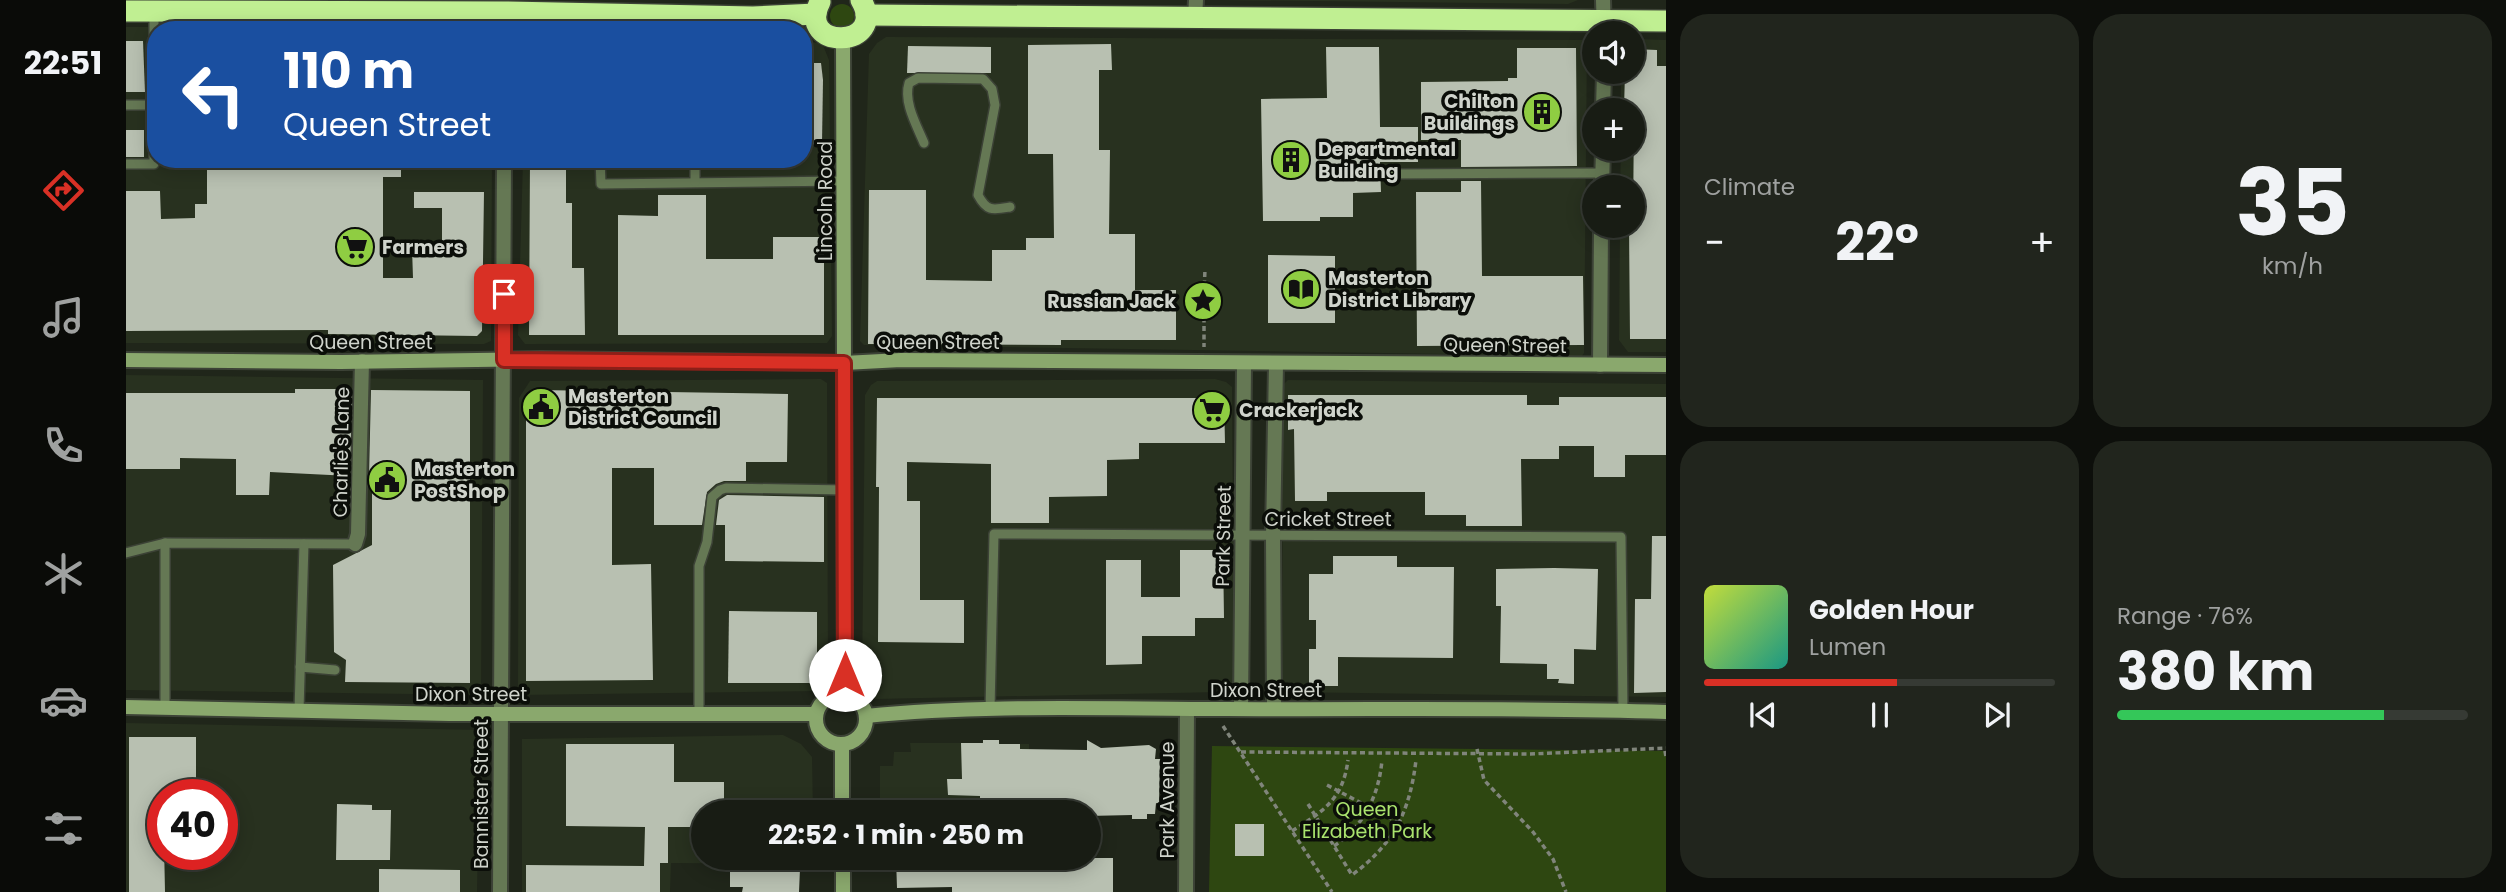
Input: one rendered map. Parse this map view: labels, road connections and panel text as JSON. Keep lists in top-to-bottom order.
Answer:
{
  "streets": {
    "street": [
      "Lincoln Road",
      "Queen Street",
      "Charlie's Lane",
      "Park Street",
      "Dixon Street",
      "Bannister Street",
      "Park Avenue"
    ],
    "lane": ["Cricket Street"]
  },
  "crossings": [
    ["Lincoln Road", "Queen Street"],
    ["Lincoln Road", "Dixon Street"],
    ["Queen Street", "Charlie's Lane"],
    ["Queen Street", "Park Street"],
    ["Queen Street", "Bannister Street"],
    ["Cricket Street", "Park Street"],
    ["Cricket Street", "Dixon Street"],
    ["Park Street", "Dixon Street"],
    ["Dixon Street", "Bannister Street"],
    ["Dixon Street", "Park Avenue"]
  ],
  "parks": ["Queen Elizabeth Park"],
  "places": {
    "building": ["Chilton Buildings", "Departmental Building"],
    "supermarket": ["Farmers", "Crackerjack"],
    "library": ["Masterton District Library"],
    "place": ["Russian Jack"],
    "public building": ["Masterton District Council", "Masterton PostShop"]
  },
  "page": {
    "tabs": "22:51",
    "tile": [
      "Climate",
      ["35", "km/h"],
      ["Range · 76%", "380 km"]
    ],
    "map_buttons": ["+", "−"],
    "turn": ["110 m", "Queen Street"],
    "heat": ["−", "22°", "+"],
    "song": ["Golden Hour", "Lumen"],
    "limit": "40",
    "trip": "22:52 · 1 min · 250 m"
  }
}
